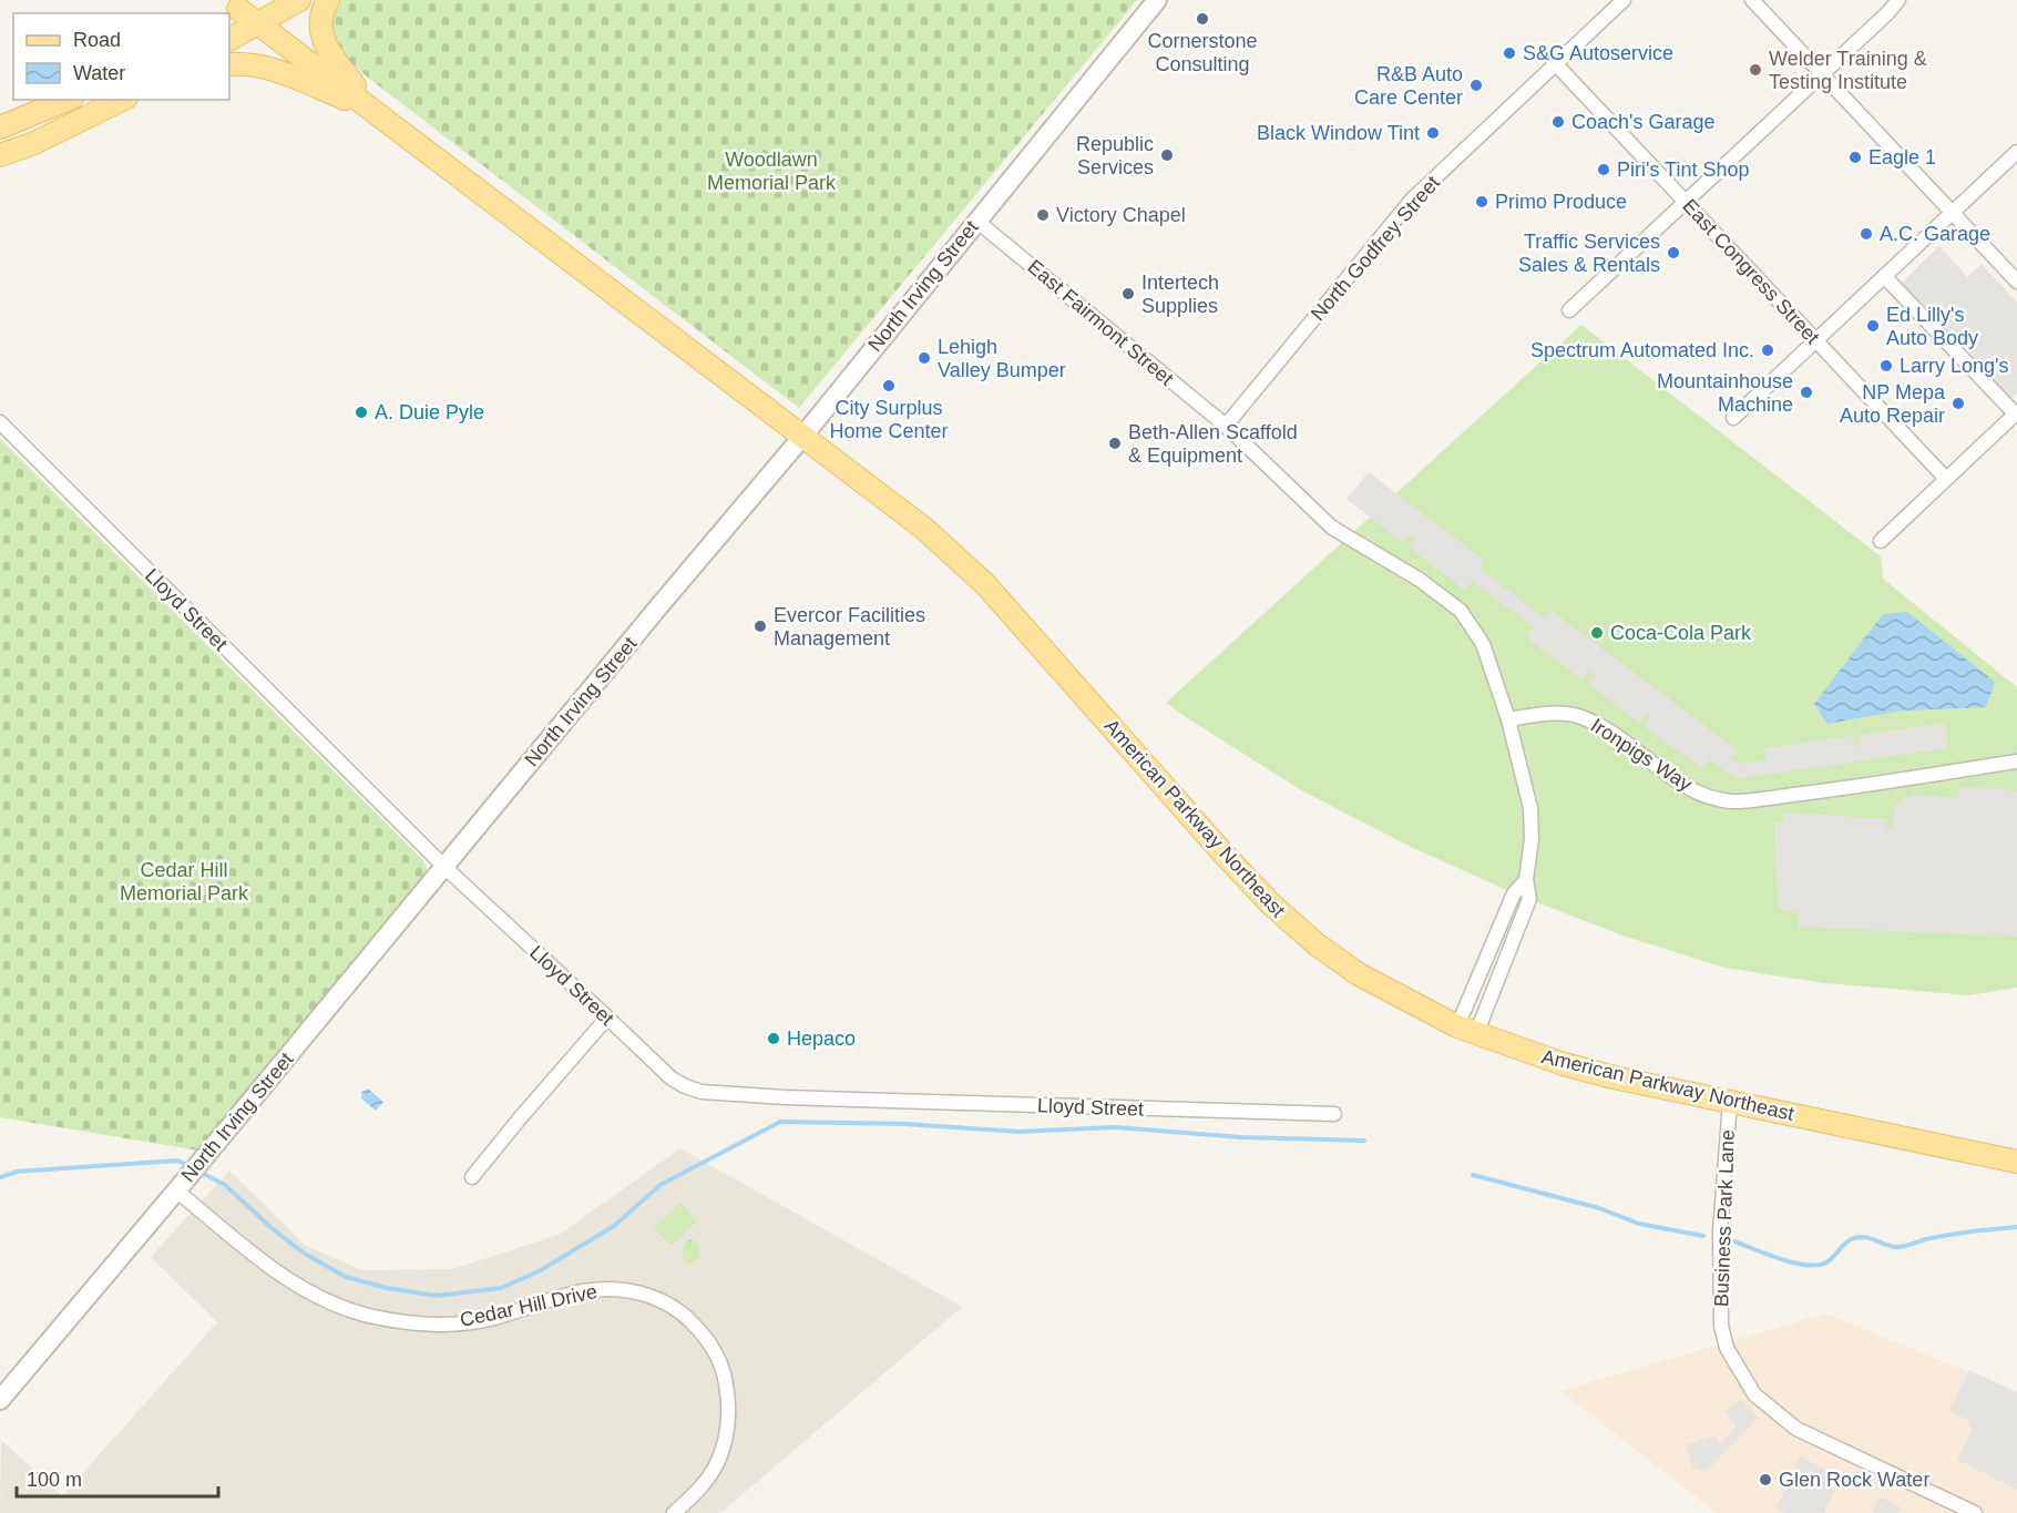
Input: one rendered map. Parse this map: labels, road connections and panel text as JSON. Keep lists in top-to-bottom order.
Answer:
{
  "streets": {
    "main road": ["American Parkway Northeast"],
    "street": [
      "North Godfrey Street",
      "East Congress Street",
      "North Irving Street",
      "East Fairmont Street",
      "Lloyd Street",
      "Ironpigs Way",
      "Business Park Lane",
      "Cedar Hill Drive"
    ]
  },
  "crossings": [
    ["North Godfrey Street", "East Congress Street"],
    ["North Godfrey Street", "East Fairmont Street"],
    ["North Irving Street", "East Fairmont Street"],
    ["North Irving Street", "Lloyd Street"],
    ["North Irving Street", "American Parkway Northeast"],
    ["North Irving Street", "Cedar Hill Drive"],
    ["East Fairmont Street", "Ironpigs Way"],
    ["American Parkway Northeast", "Business Park Lane"]
  ],
  "parks": ["Woodlawn Memorial Park", "Cedar Hill Memorial Park"],
  "places": [
    "Cornerstone Consulting",
    "S&G Autoservice",
    "Welder Training & Testing Institute",
    "R&B Auto Care Center",
    "Coach's Garage",
    "Black Window Tint",
    "Republic Services",
    "Eagle 1",
    "Piri's Tint Shop",
    "Primo Produce",
    "Victory Chapel",
    "A.C. Garage",
    "Traffic Services Sales & Rentals",
    "Intertech Supplies",
    "Ed Lilly's Auto Body",
    "Spectrum Automated Inc.",
    "Lehigh Valley Bumper",
    "Larry Long's",
    "City Surplus Home Center",
    "Mountainhouse Machine",
    "NP Mepa Auto Repair",
    "A. Duie Pyle",
    "Beth-Allen Scaffold & Equipment",
    "Evercor Facilities Management",
    "Coca-Cola Park",
    "Hepaco",
    "Glen Rock Water"
  ],
  "legend": ["Road", "Water"],
  "scale_bar": "100 m"
}
